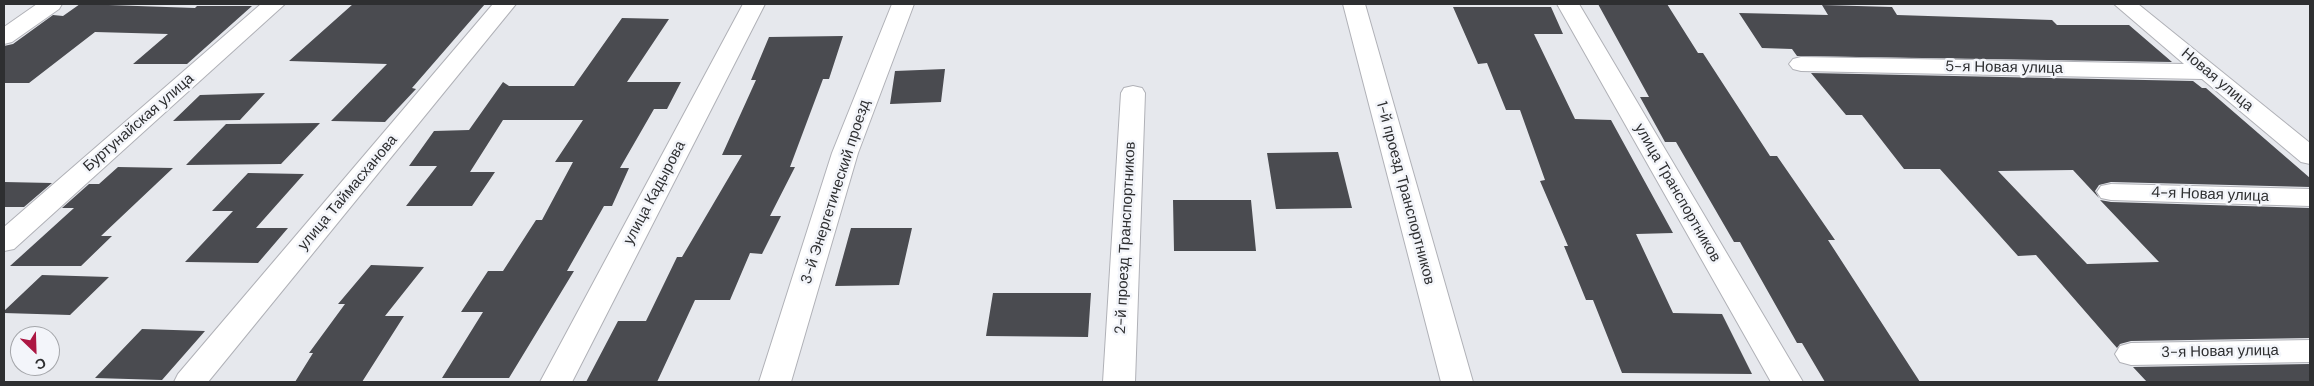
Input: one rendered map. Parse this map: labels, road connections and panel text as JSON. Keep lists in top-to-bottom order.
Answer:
{
  "streets": {
    "street": [
      "5-я Новая улица",
      "Новая улица",
      "Буртунайская улица",
      "3-й Энергетический проезд",
      "улица Таймасханова",
      "улица Кадырова",
      "1-й проезд Транспортников",
      "улица Транспортников",
      "4-я Новая улица",
      "2-й проезд Транспортников",
      "3-я Новая улица"
    ]
  },
  "crossings": [
    ["5-я Новая улица", "Новая улица"]
  ],
  "north": "bottom right"
}
